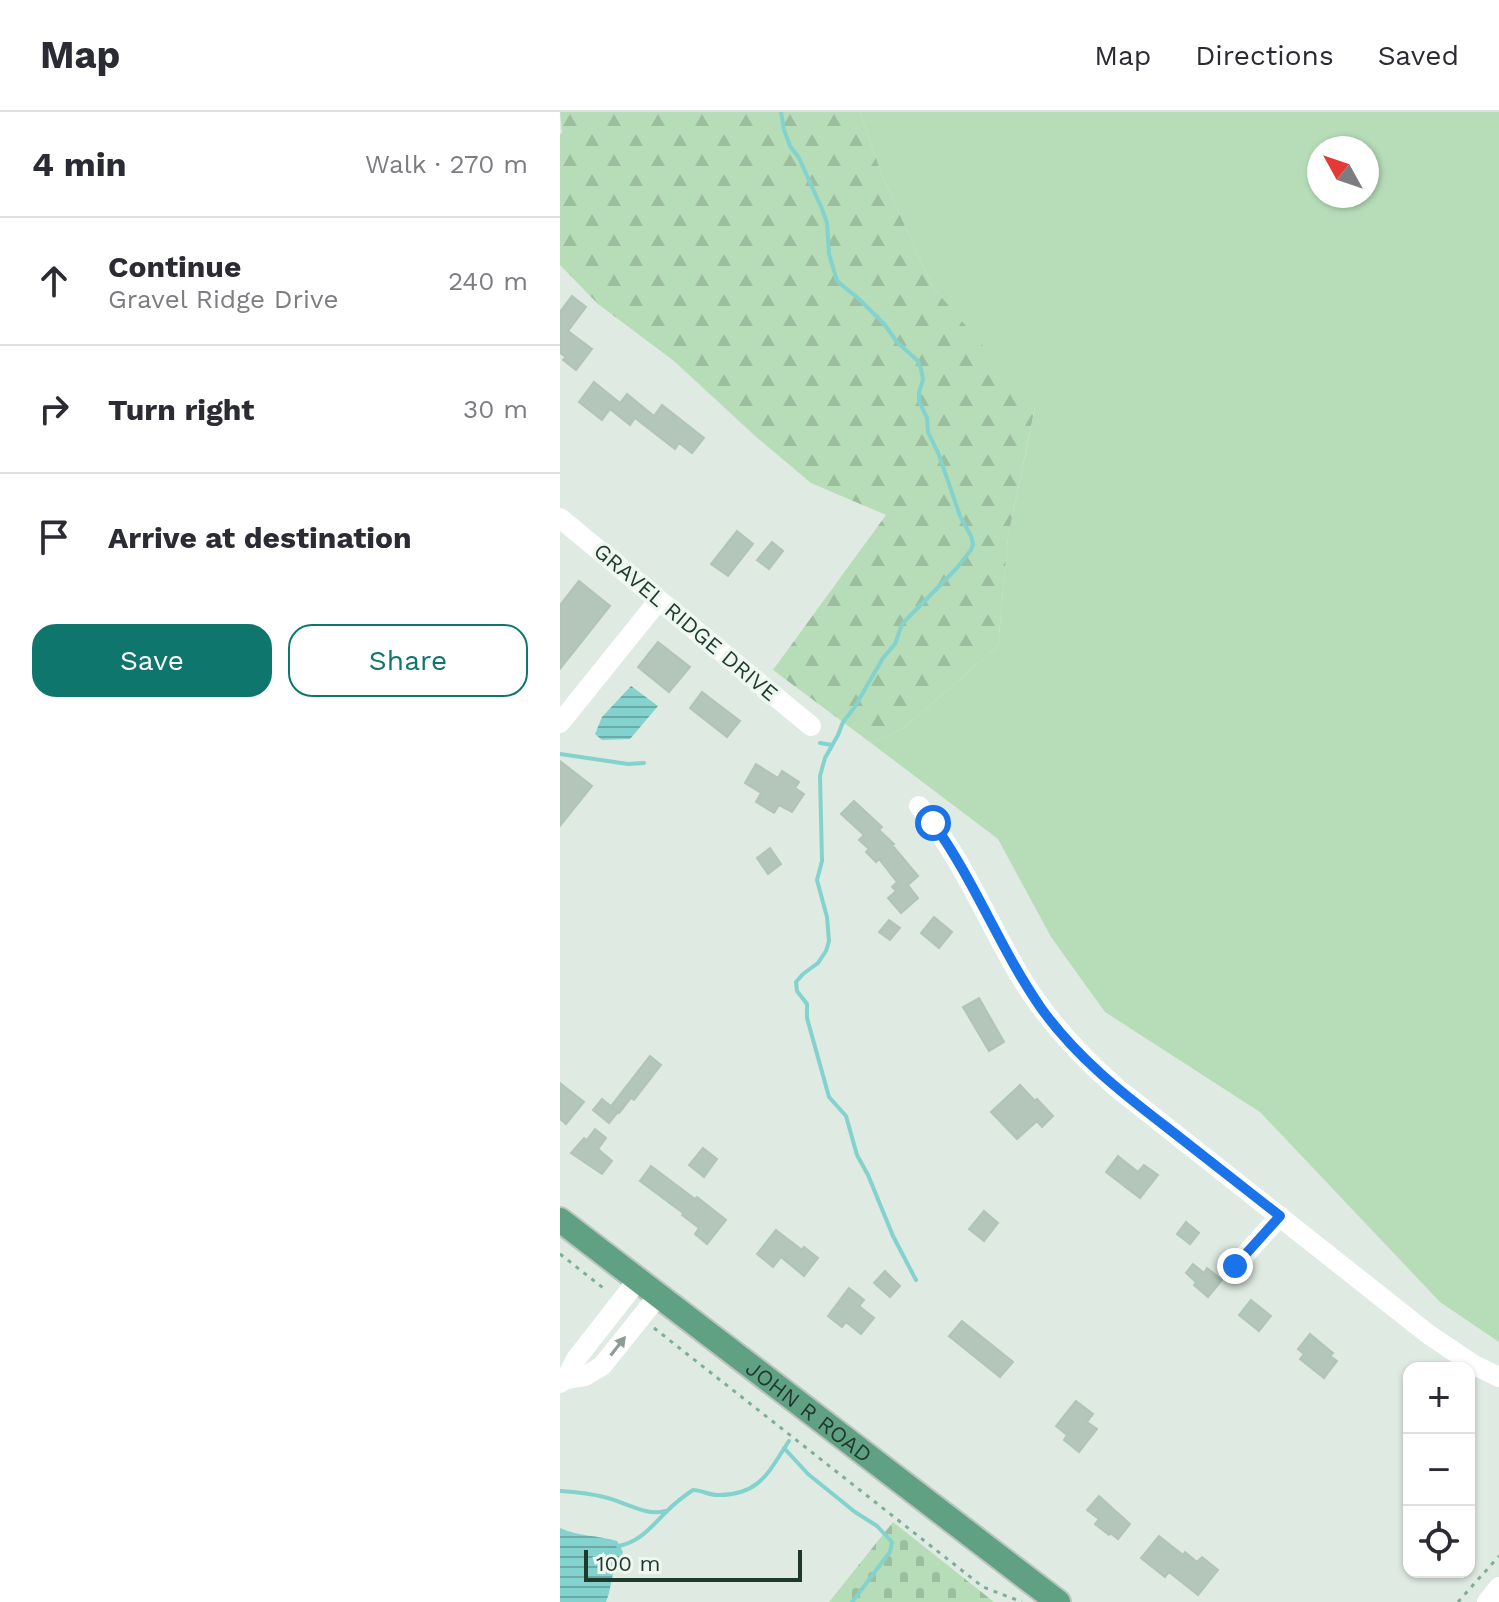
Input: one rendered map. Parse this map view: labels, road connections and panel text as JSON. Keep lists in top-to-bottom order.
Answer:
{
  "streets": {
    "main road": ["JOHN R ROAD"],
    "street": ["GRAVEL RIDGE DRIVE"]
  },
  "scale_bar": "100 m",
  "north": "top left",
  "page": {
    "header": "Map",
    "nav": ["Map", "Directions", "Saved"],
    "heading": ["4 min", "Walk · 270 m"],
    "list": [
      ["Continue", "Gravel Ridge Drive", "240 m"],
      ["Turn right", "30 m"],
      "Arrive at destination"
    ],
    "buttons": ["Save", "Share"],
    "map_buttons": ["+", "−"],
    "scale": "100 m"
  }
}
